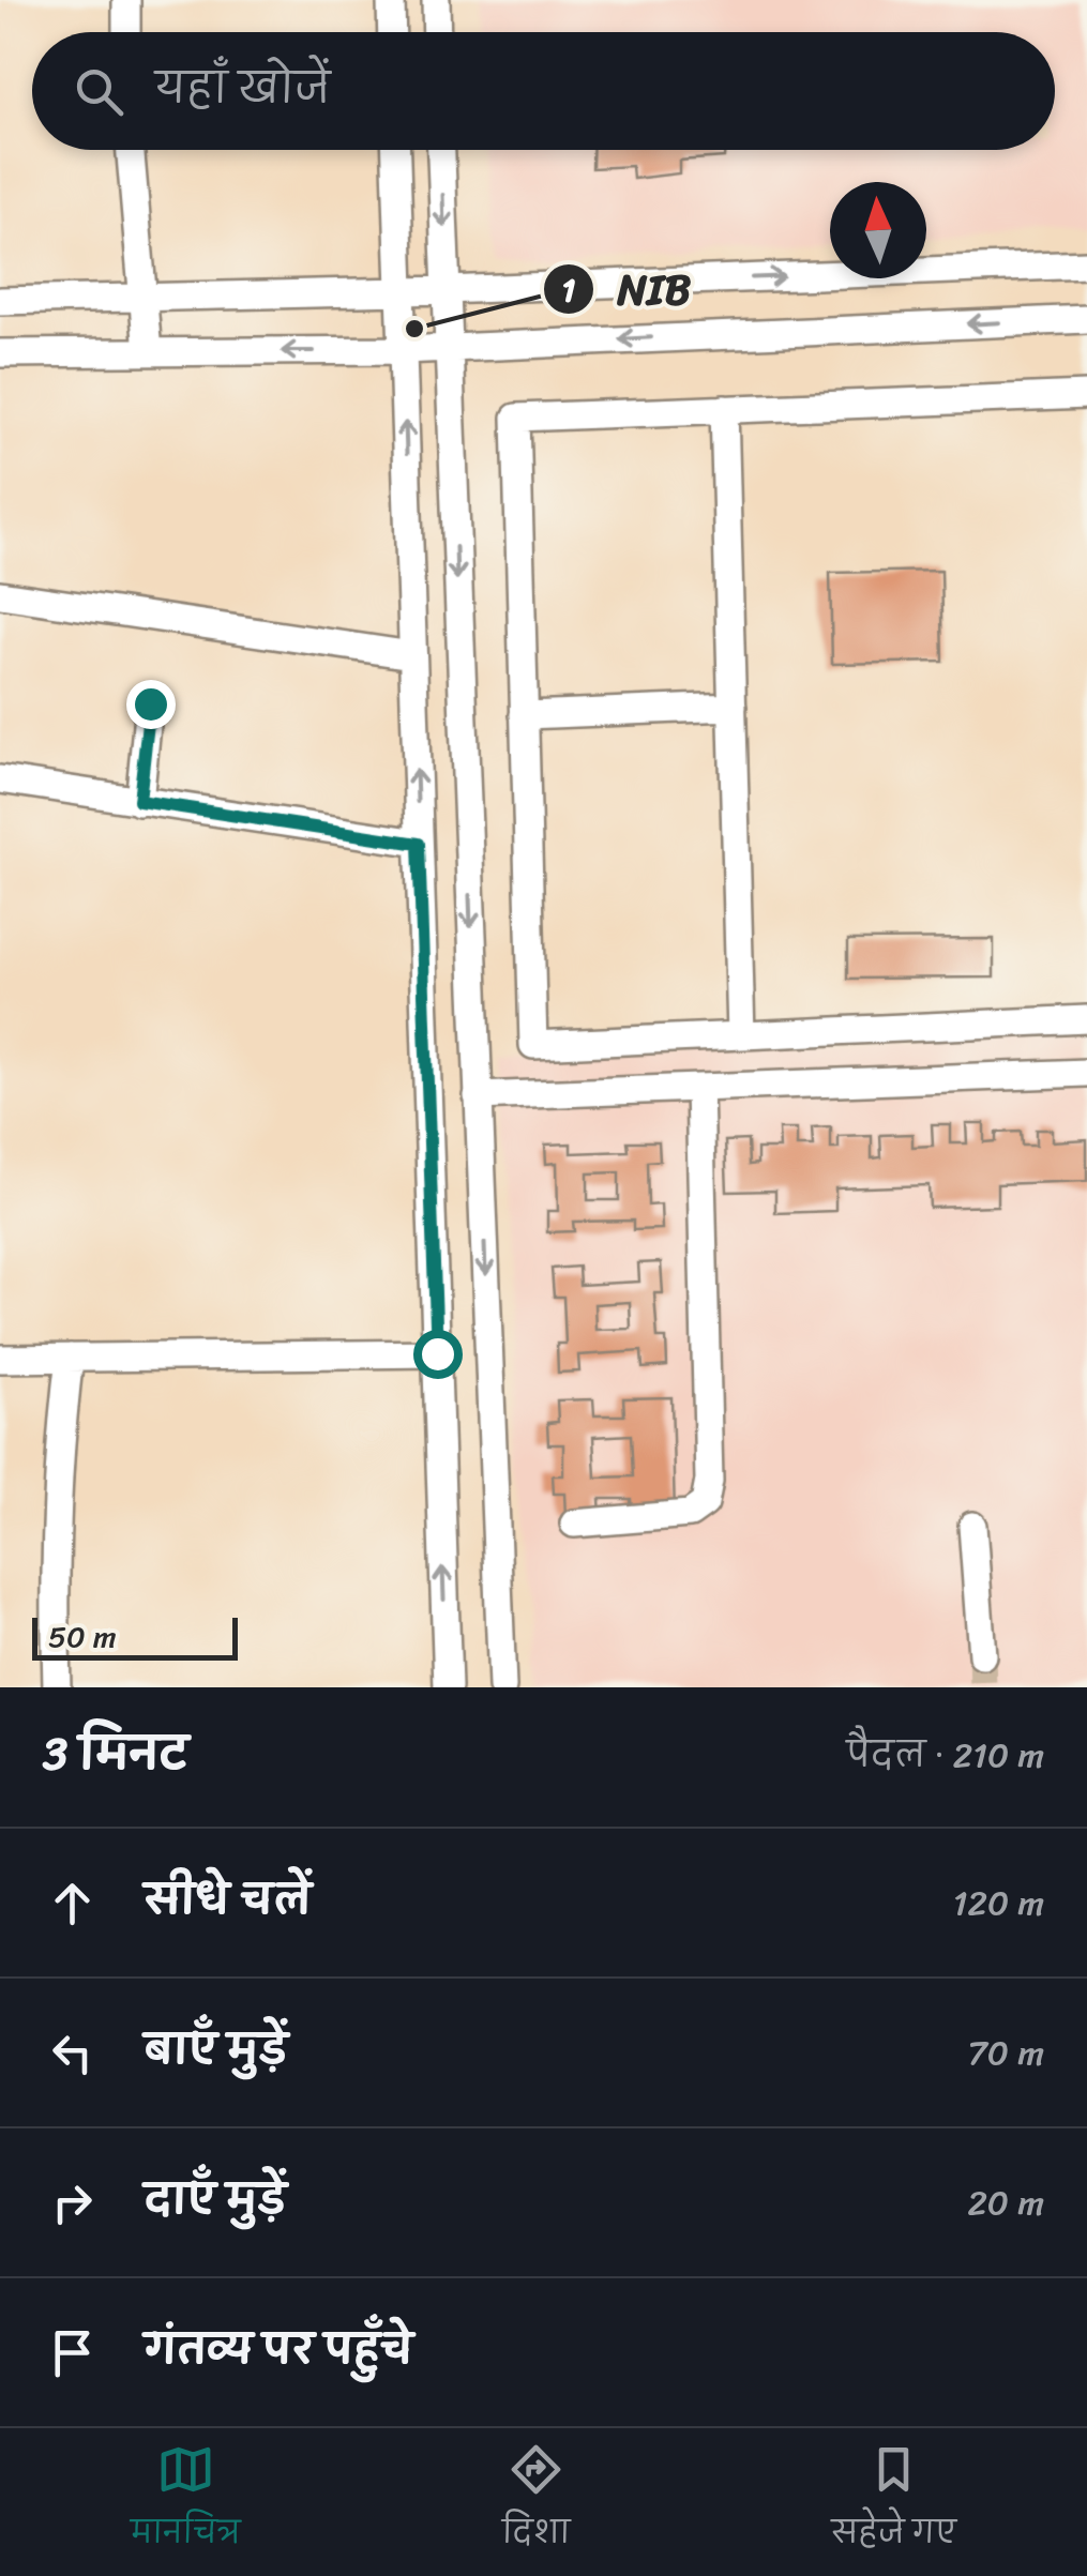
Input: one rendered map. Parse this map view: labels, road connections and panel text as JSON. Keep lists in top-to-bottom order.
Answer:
{
  "places": ["NIB"],
  "scale_bar": "50 m",
  "north": "top",
  "page": {
    "search": "यहाँ खोजें",
    "scale": "50 m",
    "heading": ["3 मिनट", "पैदल · 210 m"],
    "list": [
      ["सीधे चलें", "120 m"],
      ["बाएँ मुड़ें", "70 m"],
      ["दाएँ मुड़ें", "20 m"],
      "गंतव्य पर पहुँचे"
    ],
    "nav": ["मानचित्र", "दिशा", "सहेजे गए"]
  }
}
